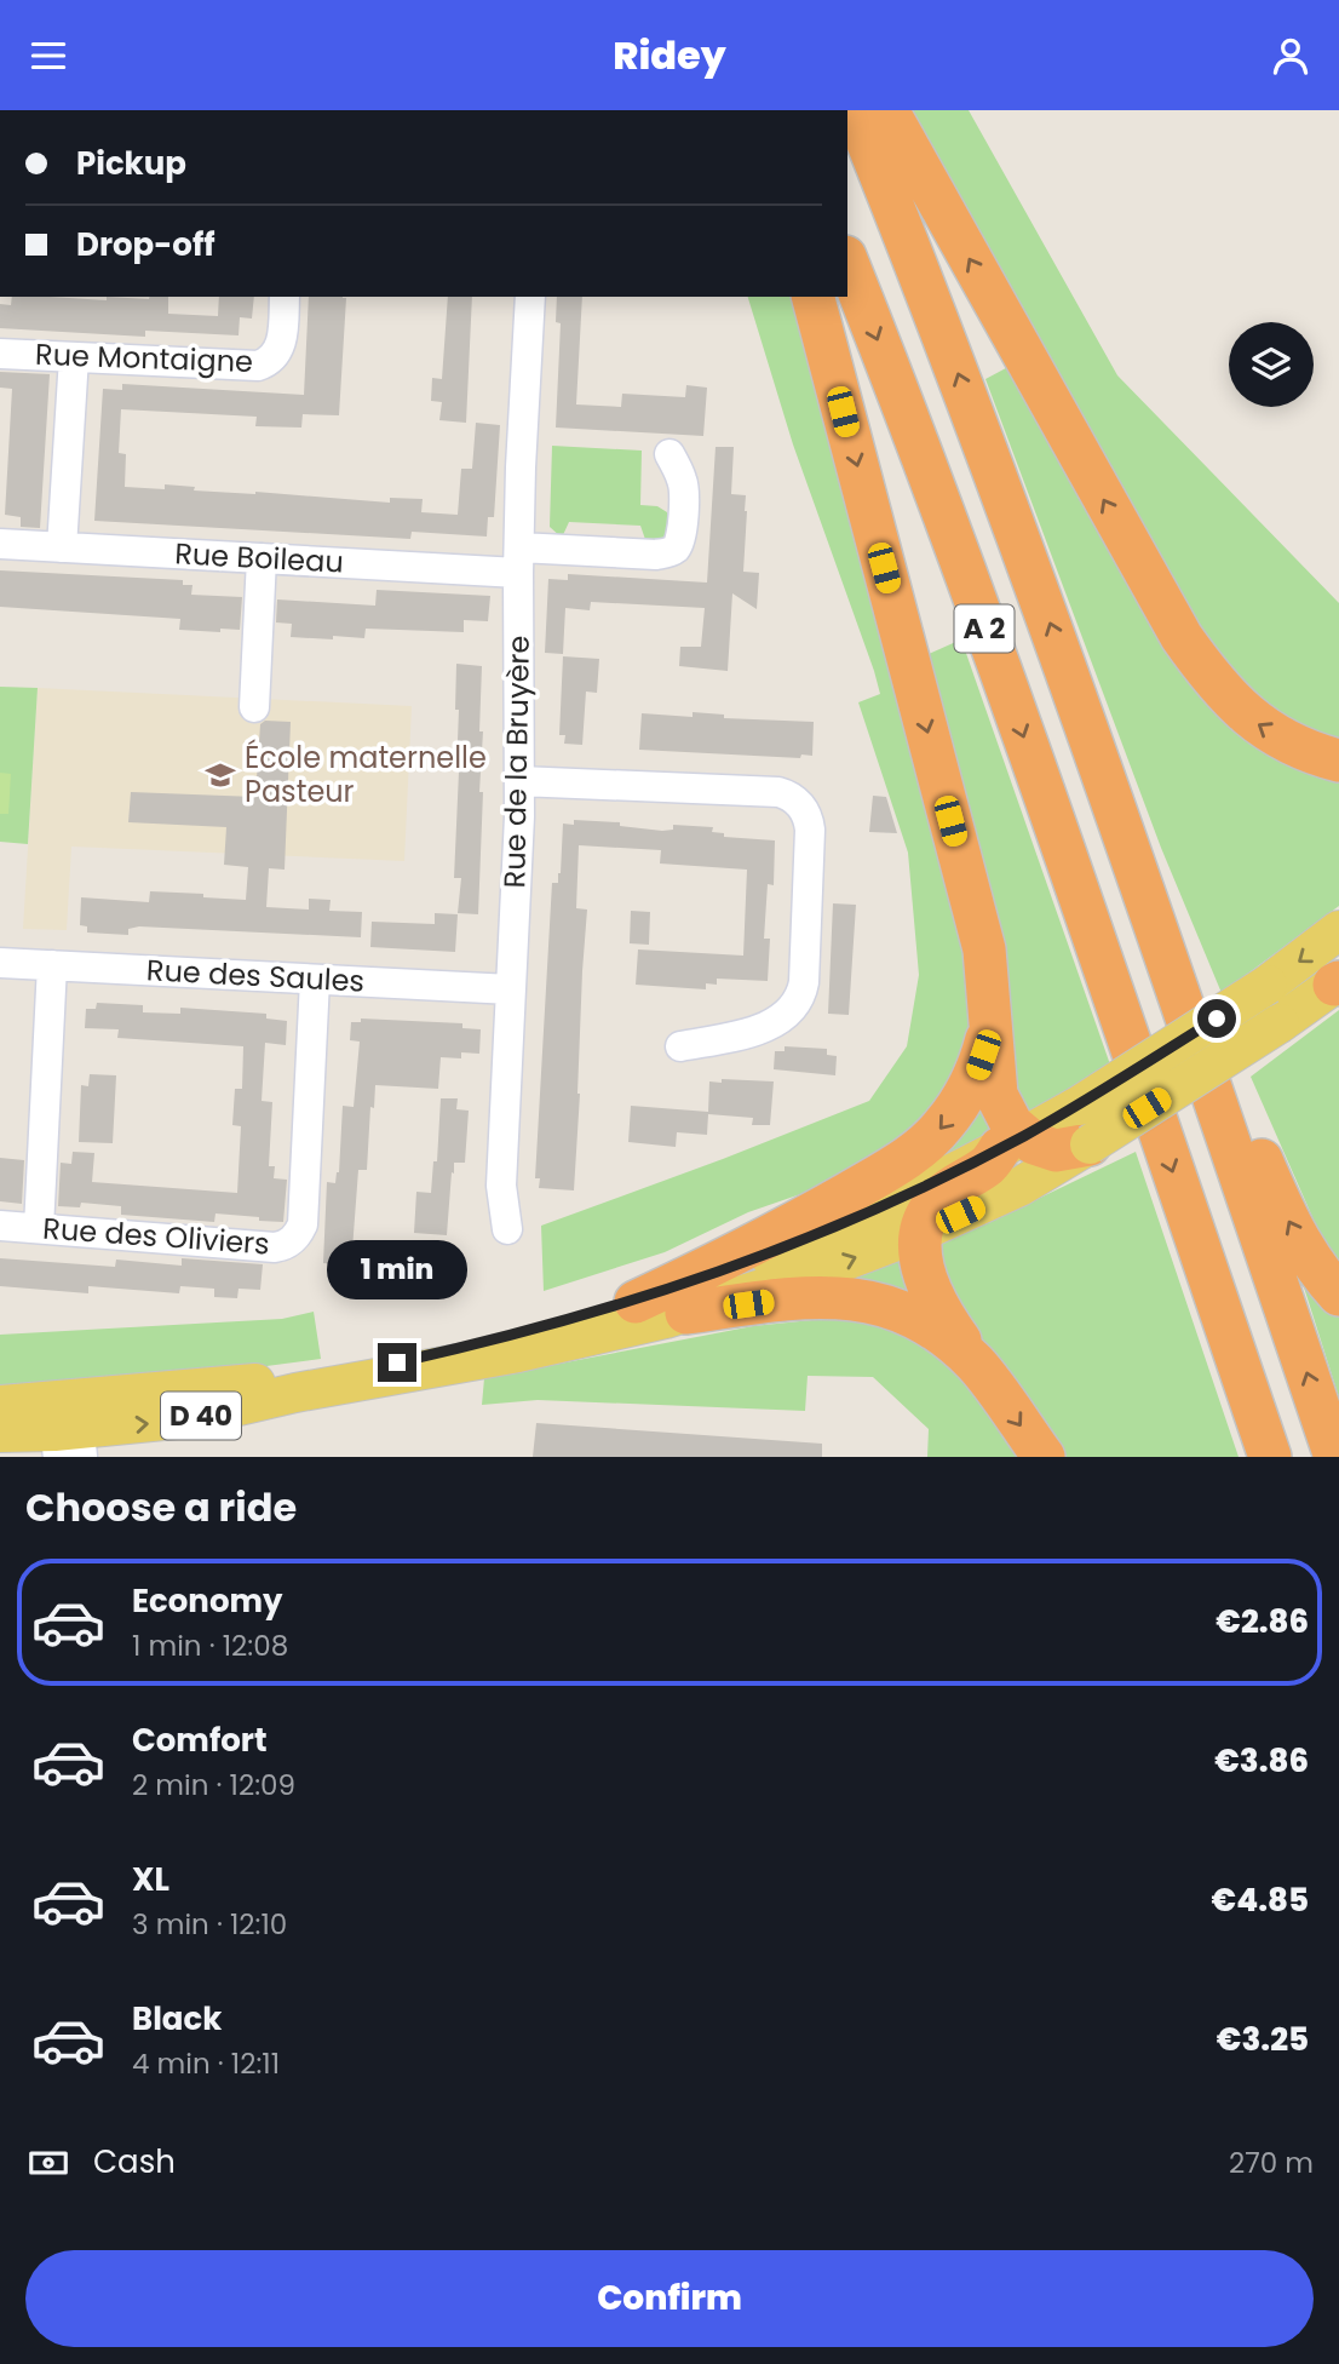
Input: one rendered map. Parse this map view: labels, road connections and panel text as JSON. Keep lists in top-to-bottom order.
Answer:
{
  "streets": {
    "highway": ["A 2"],
    "main road": ["D 40"],
    "street": [
      "Rue Montaigne",
      "Rue Boileau",
      "Rue de la Bruyère",
      "Rue des Saules",
      "Rue des Oliviers"
    ]
  },
  "crossings": [
    ["Rue Boileau", "Rue de la Bruyère"],
    ["Rue de la Bruyère", "Rue des Saules"],
    ["Rue des Saules", "Rue des Oliviers"]
  ],
  "places": {
    "school or university": ["École maternelle Pasteur"]
  },
  "page": {
    "header": "Ridey",
    "banner": ["Pickup", "Drop-off"],
    "bubble": "1 min",
    "heading": "Choose a ride",
    "list": [
      {
        "name": "Economy",
        "note": "1 min · 12:08",
        "value": "€2.86"
      },
      {
        "name": "Comfort",
        "note": "2 min · 12:09",
        "value": "€3.86"
      },
      {
        "name": "XL",
        "note": "3 min · 12:10",
        "value": "€4.85"
      },
      {
        "name": "Black",
        "note": "4 min · 12:11",
        "value": "€3.25"
      }
    ],
    "pay": ["Cash", "270 m"],
    "buttons": "Confirm"
  }
}
